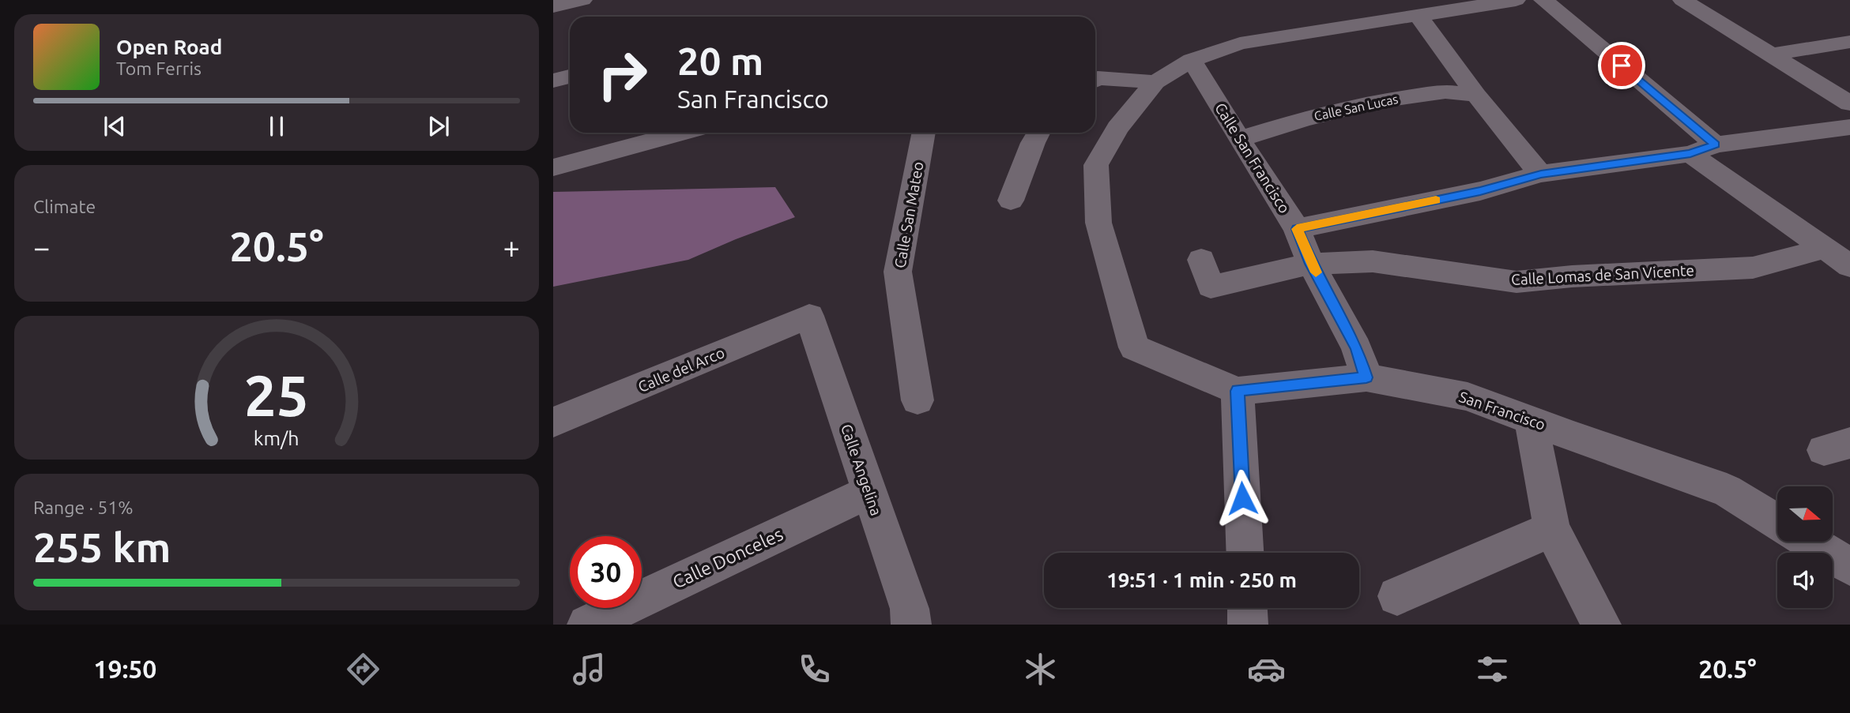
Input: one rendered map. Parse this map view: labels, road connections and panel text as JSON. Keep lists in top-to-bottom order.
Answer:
{
  "streets": {
    "street": [
      "Calle San Lucas",
      "Calle San Francisco",
      "Calle San Mateo",
      "Calle Lomas de San Vicente",
      "Calle del Arco",
      "San Francisco",
      "Calle Angelina",
      "Calle Donceles"
    ]
  },
  "crossings": [
    ["Calle San Lucas", "Calle San Francisco"],
    ["Calle San Francisco", "Calle Lomas de San Vicente"],
    ["Calle San Francisco", "San Francisco"],
    ["Calle del Arco", "Calle Angelina"],
    ["Calle Angelina", "Calle Donceles"]
  ],
  "north": "right",
  "page": {
    "turn": ["20 m", "San Francisco"],
    "song": ["Open Road", "Tom Ferris"],
    "tile": [
      "Climate",
      ["Range · 51%", "255 km"]
    ],
    "heat": ["−", "20.5°", "+"],
    "limit": "30",
    "trip": "19:51 · 1 min · 250 m",
    "tabs": ["19:50", "20.5°"],
    "gauge": ["25", "km/h"]
  }
}
